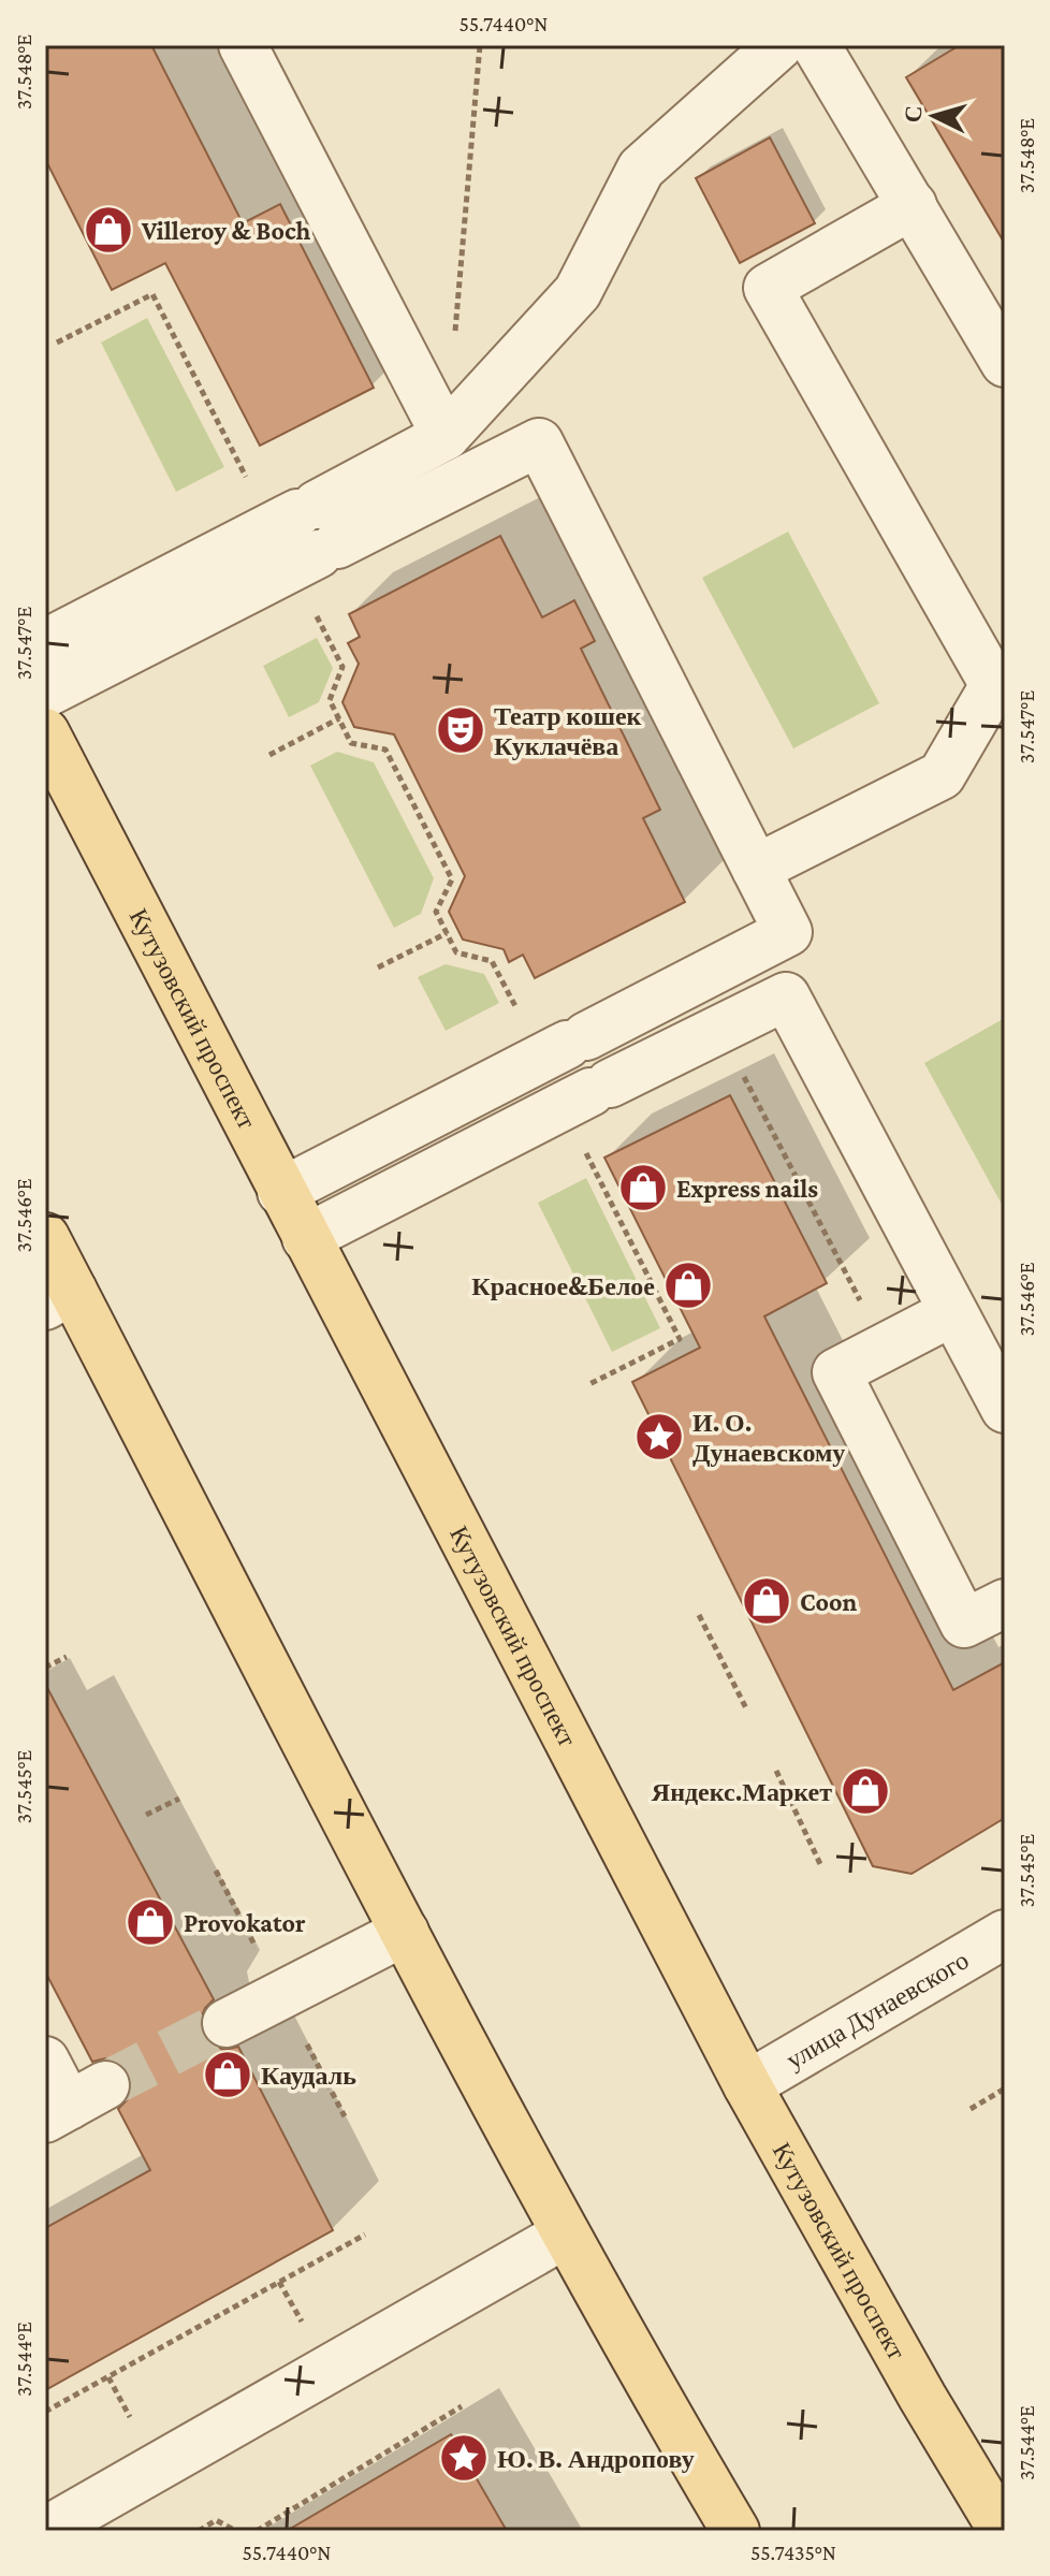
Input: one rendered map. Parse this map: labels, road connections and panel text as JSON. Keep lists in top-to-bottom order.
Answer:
{
  "streets": {
    "main road": ["Кутузовский проспект"],
    "street": ["улица Дунаевского"]
  },
  "crossings": [
    ["Кутузовский проспект", "улица Дунаевского"]
  ],
  "places": {
    "shop": [
      "Villeroy & Boch",
      "Express nails",
      "Красное&Белое",
      "Coon",
      "Яндекс.Маркет",
      "Provokator",
      "Каудаль"
    ],
    "theatre": ["Театр кошек Куклачёва"],
    "place": ["И. О. Дунаевскому", "Ю. В. Андропову"]
  },
  "north": "left",
  "coordinates": [
    "55.7440°N",
    "37.548°E",
    "37.547°E",
    "37.546°E",
    "37.545°E",
    "37.544°E",
    "55.7435°N"
  ]
}
